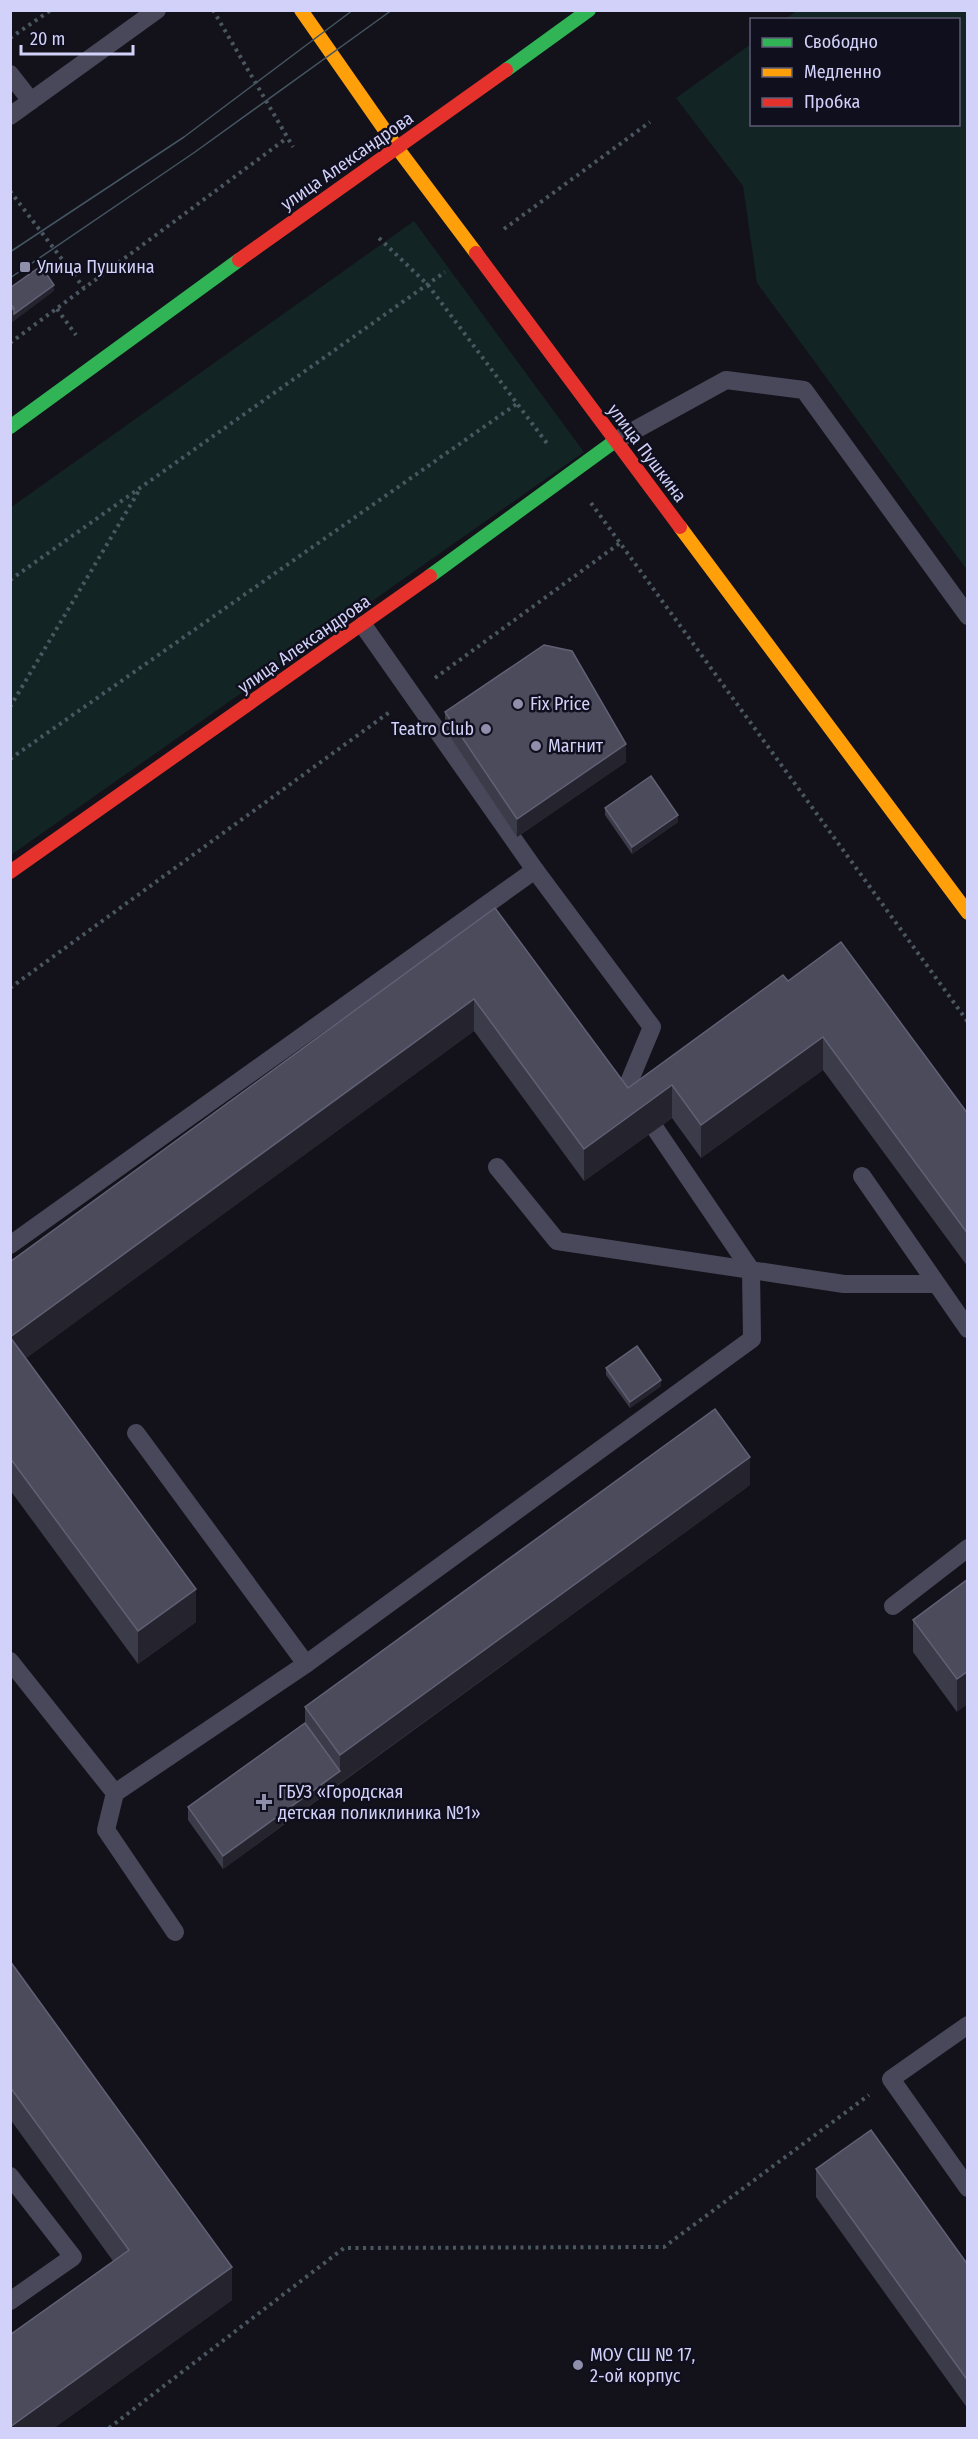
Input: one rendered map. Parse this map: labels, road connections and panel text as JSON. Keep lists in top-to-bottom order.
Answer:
{
  "streets": {
    "street": ["улица Александрова", "улица Пушкина"]
  },
  "crossings": [
    ["улица Александрова", "улица Пушкина"]
  ],
  "places": {
    "transit": ["Улица Пушкина"],
    "other": [
      "Fix Price",
      "Teatro Club",
      "Магнит",
      "МОУ СШ № 17, 2-ой корпус"
    ],
    "health": ["ГБУЗ «Городская детская поликлиника №1»"]
  },
  "legend": ["Свободно", "Медленно", "Пробка"],
  "scale_bar": "20 m"
}
